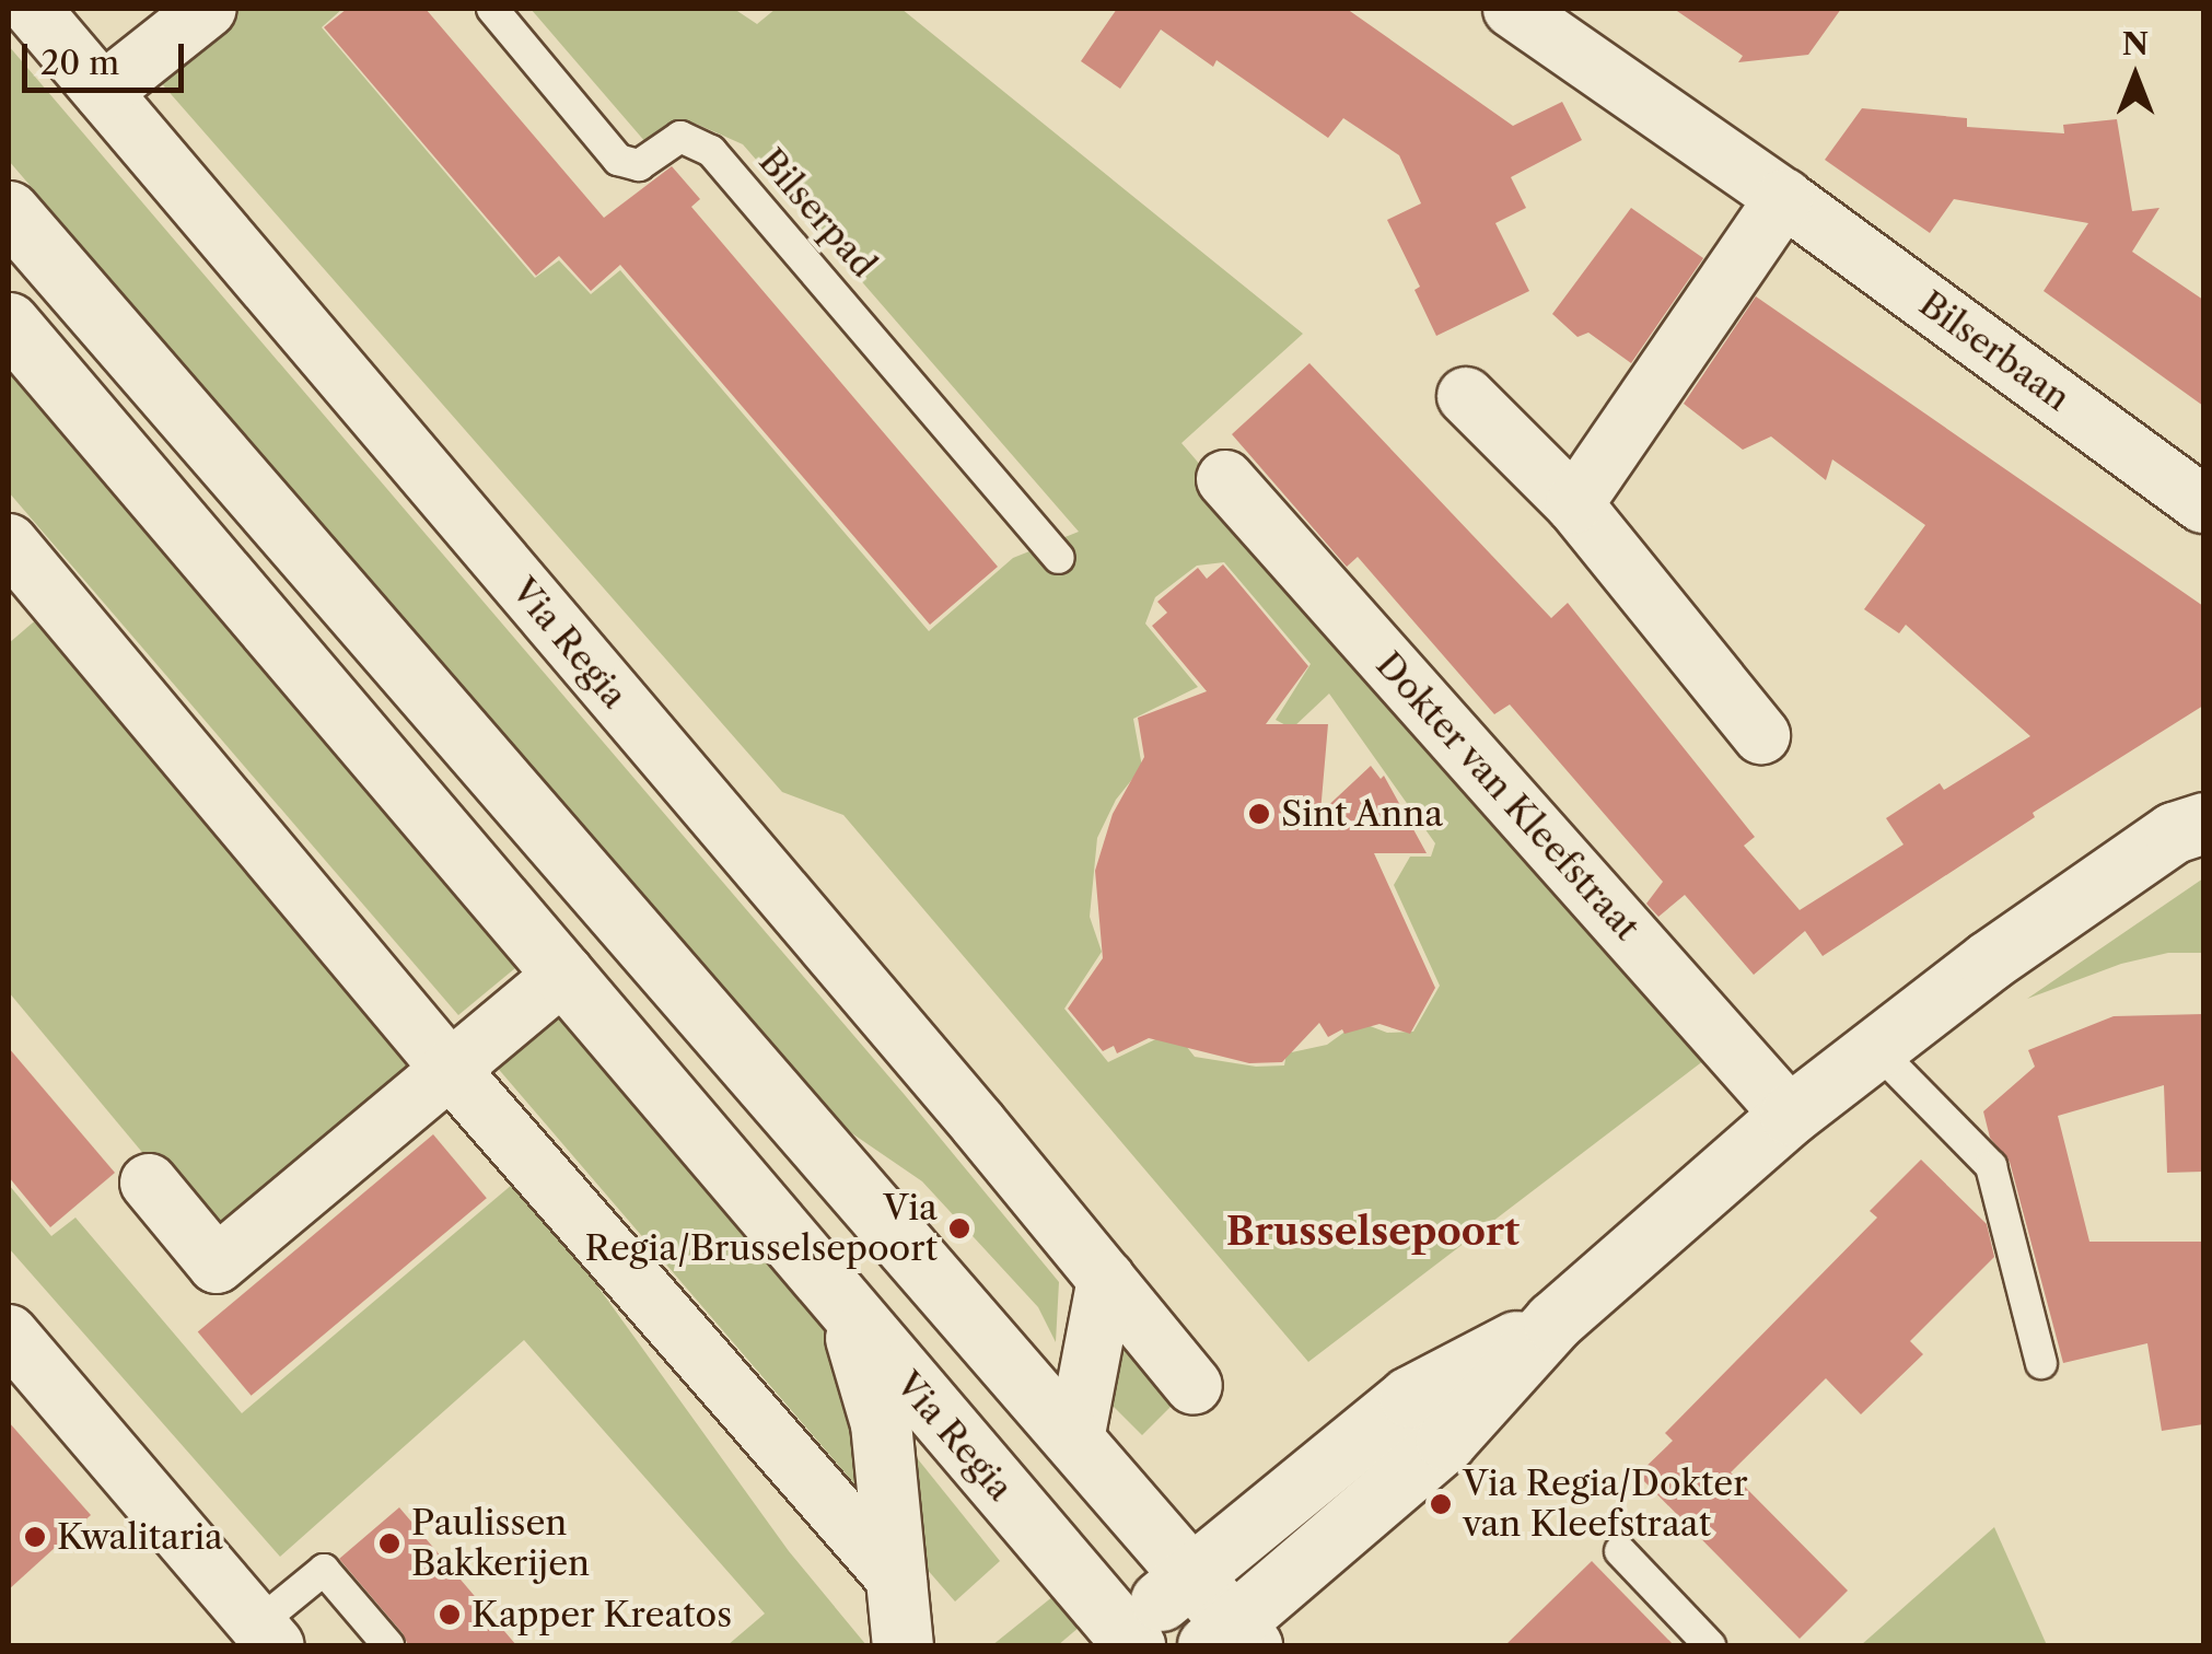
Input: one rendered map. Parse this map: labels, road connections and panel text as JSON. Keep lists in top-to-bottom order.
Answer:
{
  "streets": {
    "main road": ["Via Regia"],
    "street": ["Bilserbaan", "Dokter van Kleefstraat"],
    "lane": ["Bilserpad"]
  },
  "districts": ["Brusselsepoort"],
  "places": [
    "Sint Anna",
    "Via Regia/Brusselsepoort",
    "Via Regia/Dokter van Kleefstraat",
    "Kwalitaria",
    "Paulissen Bakkerijen",
    "Kapper Kreatos"
  ],
  "scale_bar": "20 m",
  "north": "top"
}
